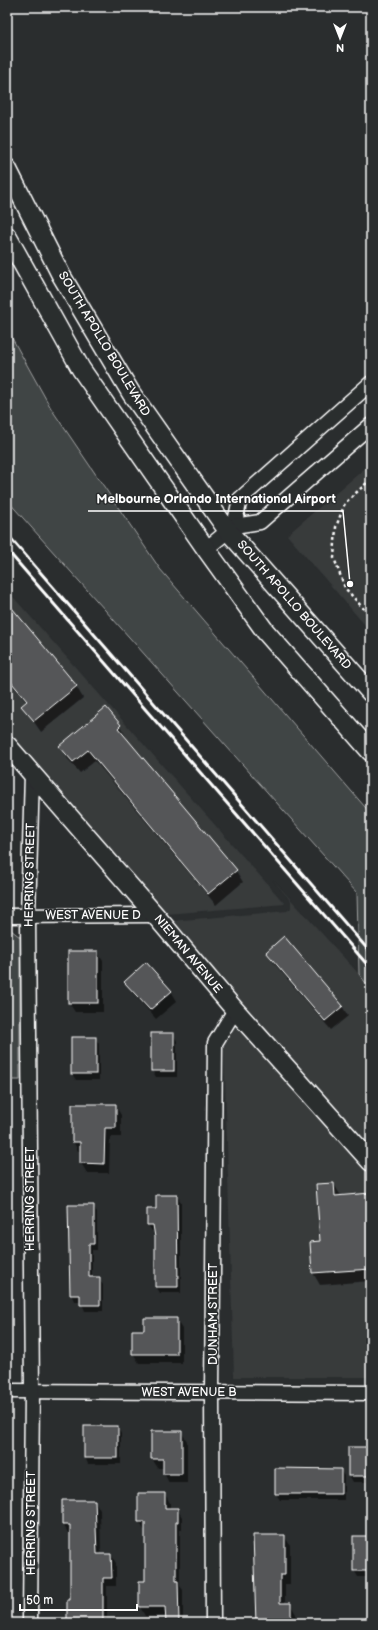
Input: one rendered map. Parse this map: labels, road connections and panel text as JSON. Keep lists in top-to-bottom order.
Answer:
{
  "streets": {
    "street": [
      "SOUTH APOLLO BOULEVARD",
      "HERRING STREET",
      "WEST AVENUE D",
      "NIEMAN AVENUE",
      "DUNHAM STREET",
      "WEST AVENUE B"
    ]
  },
  "crossings": [
    ["HERRING STREET", "WEST AVENUE D"],
    ["HERRING STREET", "NIEMAN AVENUE"],
    ["HERRING STREET", "WEST AVENUE B"],
    ["WEST AVENUE D", "NIEMAN AVENUE"],
    ["NIEMAN AVENUE", "DUNHAM STREET"],
    ["DUNHAM STREET", "WEST AVENUE B"]
  ],
  "places": ["Melbourne Orlando International Airport"],
  "scale_bar": "50 m",
  "north": "bottom"
}
